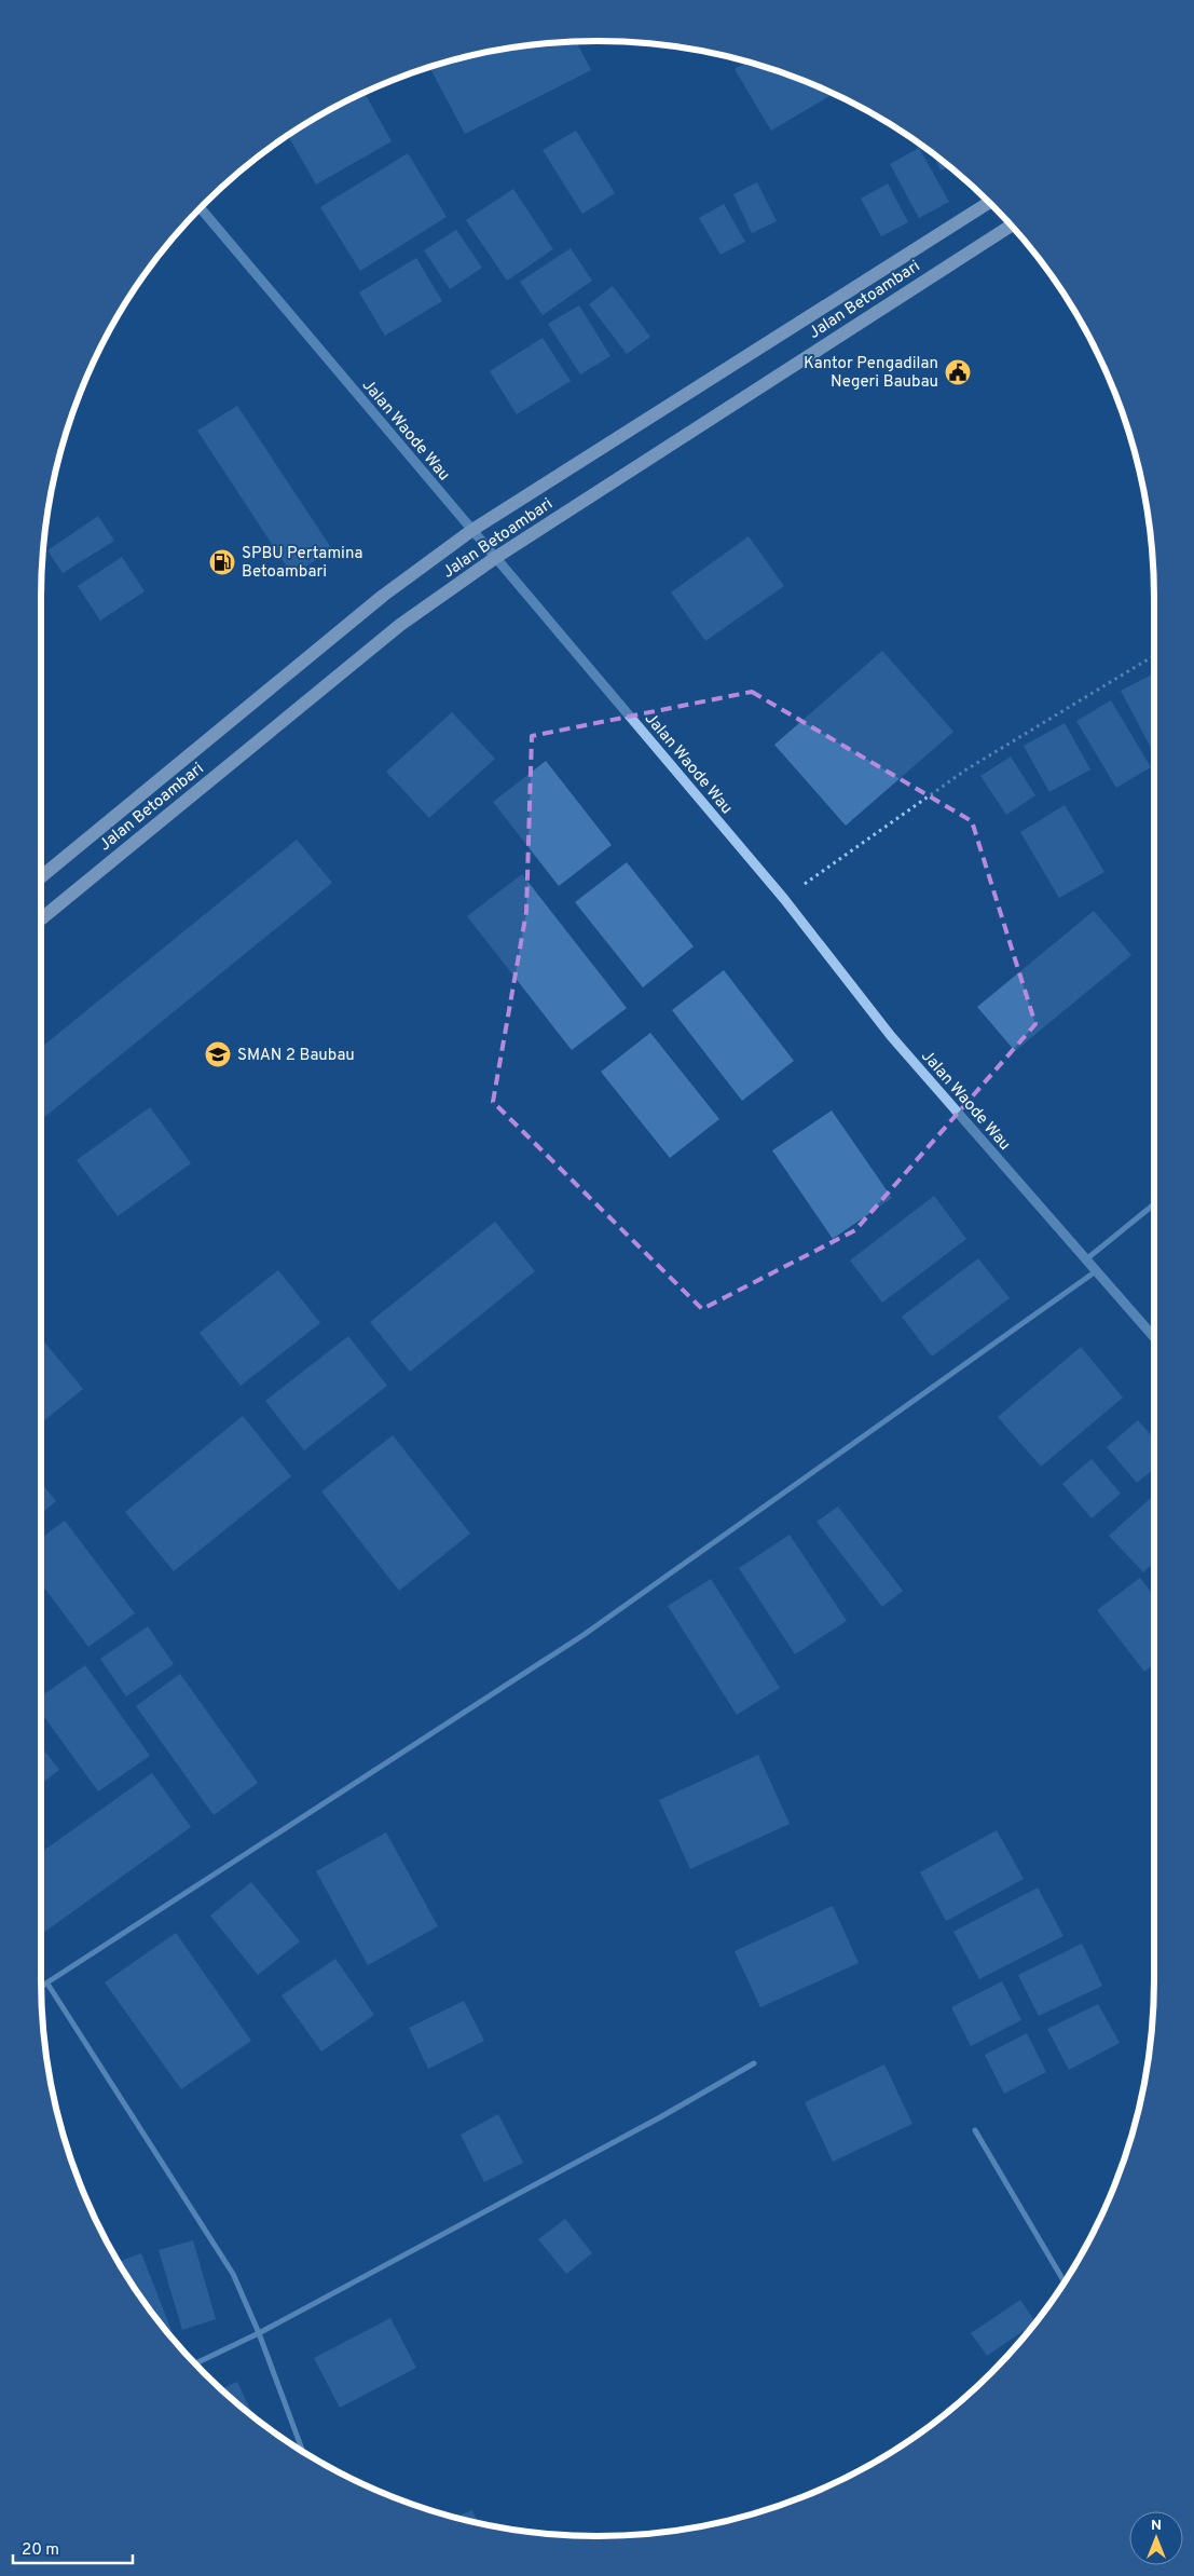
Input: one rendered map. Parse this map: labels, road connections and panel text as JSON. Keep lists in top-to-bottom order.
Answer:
{
  "streets": {
    "main road": ["Jalan Betoambari"],
    "street": ["Jalan Waode Wau"]
  },
  "crossings": [
    ["Jalan Betoambari", "Jalan Waode Wau"]
  ],
  "places": {
    "public building": ["Kantor Pengadilan Negeri Baubau"],
    "fuel station": ["SPBU Pertamina Betoambari"],
    "school or university": ["SMAN 2 Baubau"]
  },
  "scale_bar": "20 m",
  "north": "top"
}
